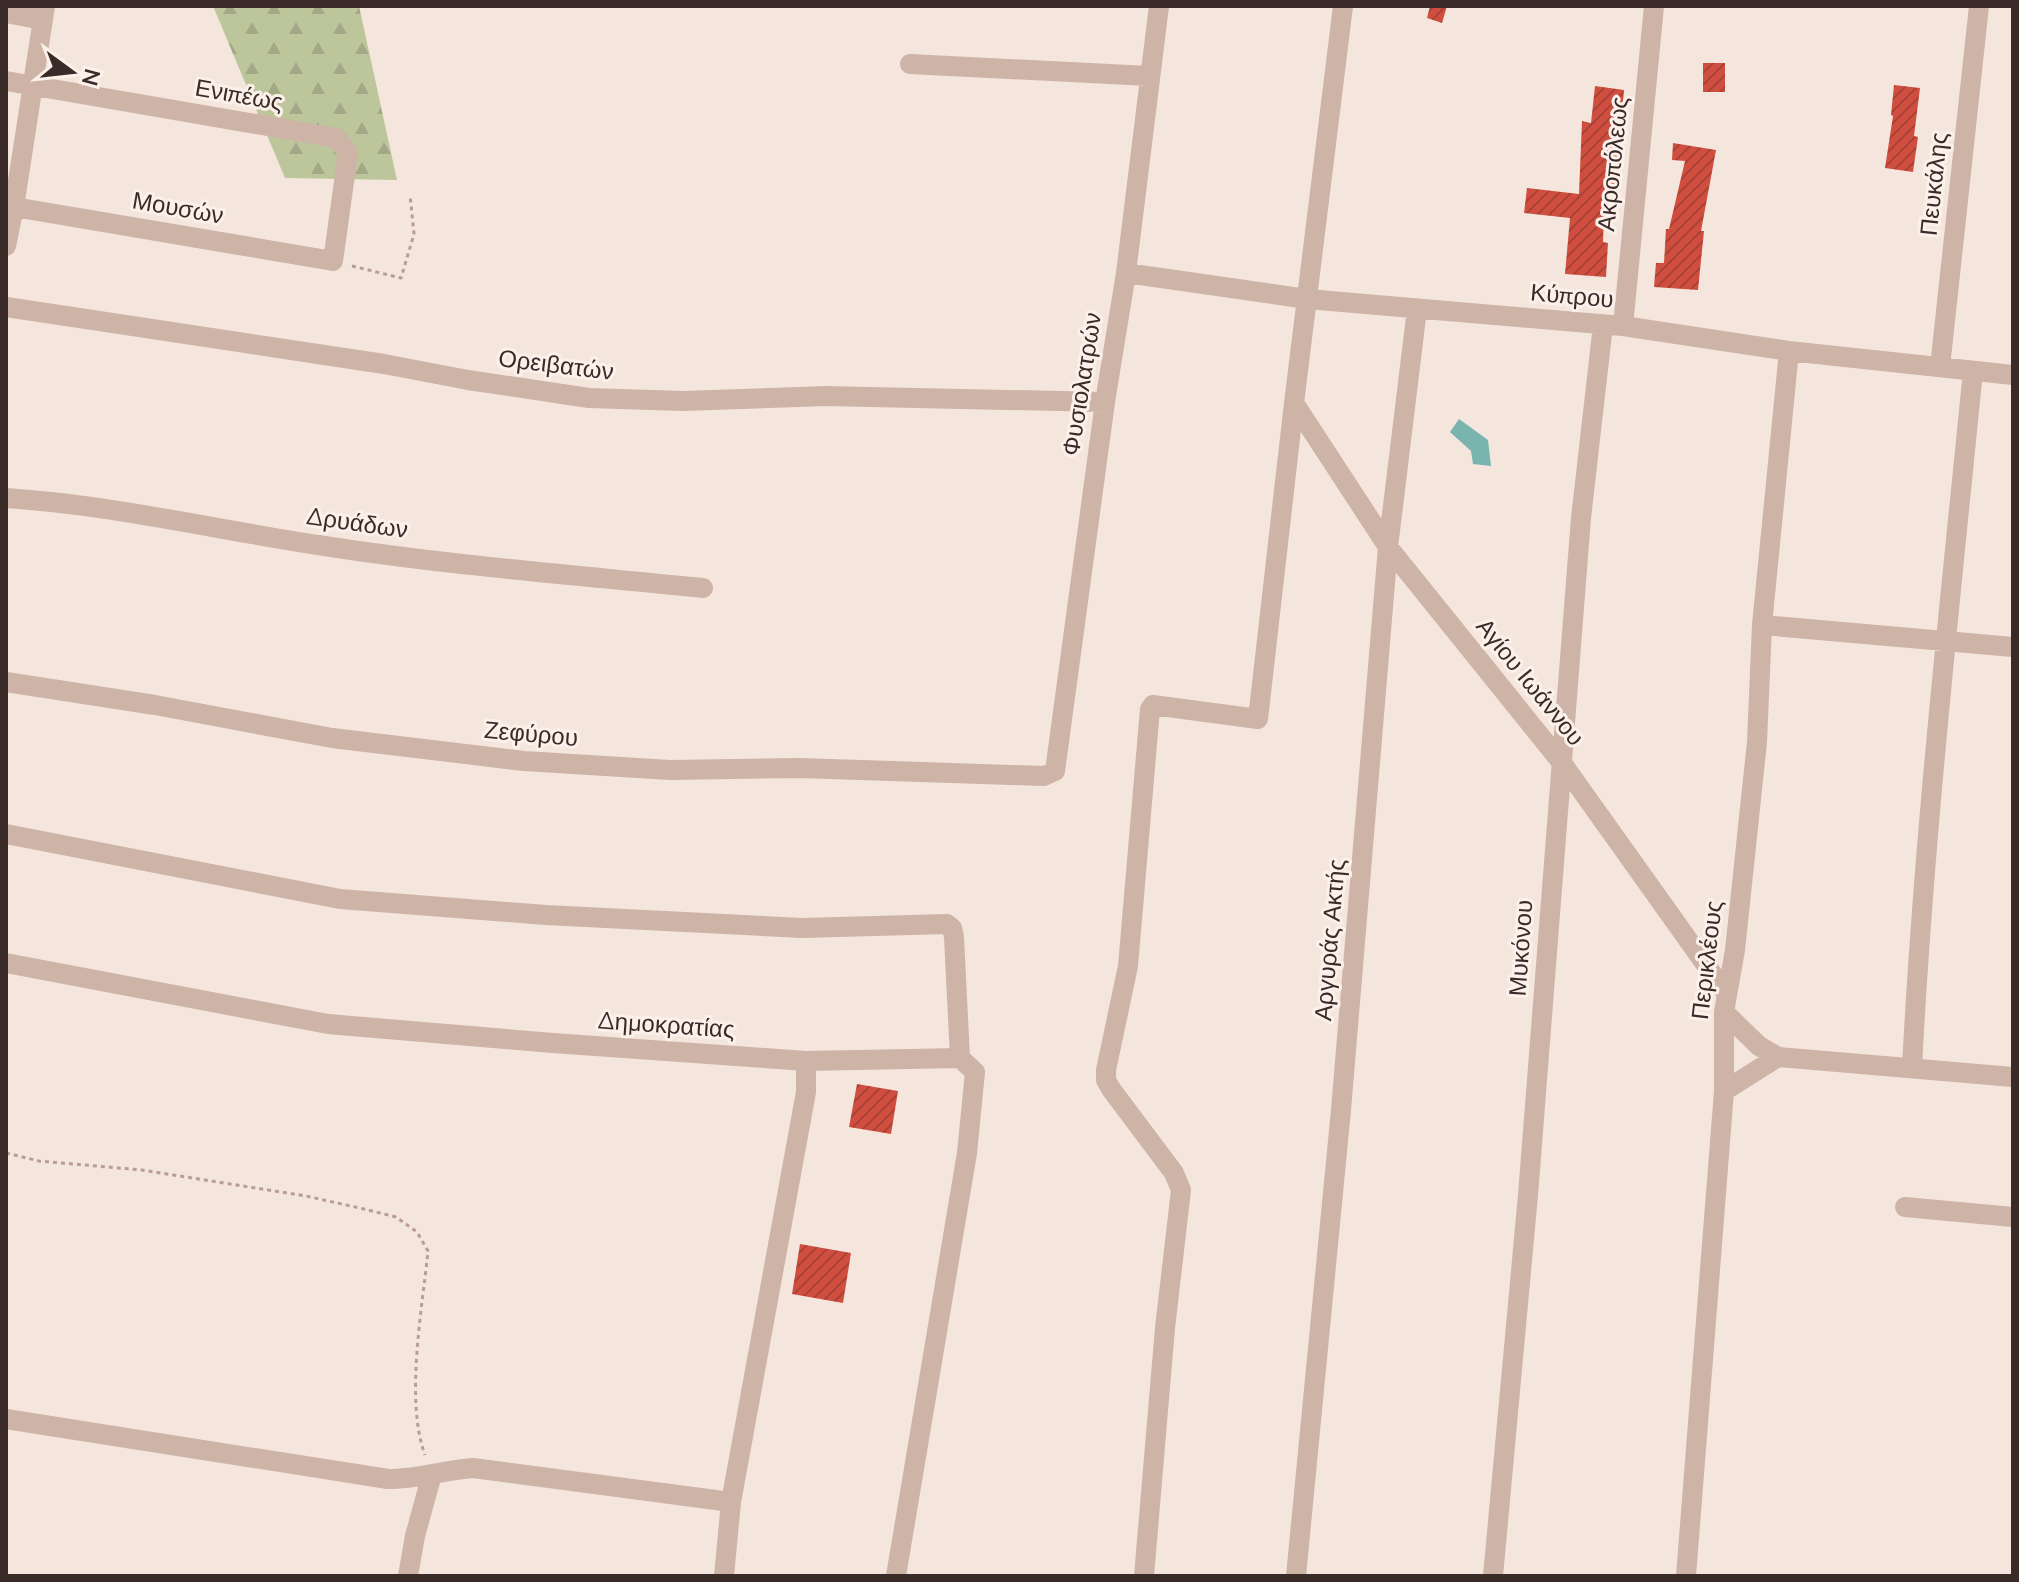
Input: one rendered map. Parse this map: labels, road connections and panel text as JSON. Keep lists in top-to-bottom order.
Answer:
{
  "streets": {
    "street": [
      "Ενιπέως",
      "Ακροπόλεως",
      "Πευκάλης",
      "Μουσών",
      "Κύπρου",
      "Ορειβατών",
      "Φυσιολατρών",
      "Δρυάδων",
      "Αγίου Ιωάννου",
      "Ζεφύρου",
      "Αργυράς Ακτής",
      "Μυκόνου",
      "Περικλέους",
      "Δημοκρατίας"
    ]
  },
  "crossings": [
    ["Ενιπέως", "Μουσών"],
    ["Ακροπόλεως", "Κύπρου"],
    ["Ακροπόλεως", "Μυκόνου"],
    ["Πευκάλης", "Κύπρου"],
    ["Κύπρου", "Φυσιολατρών"],
    ["Κύπρου", "Αργυράς Ακτής"],
    ["Κύπρου", "Μυκόνου"],
    ["Κύπρου", "Περικλέους"],
    ["Ορειβατών", "Φυσιολατρών"],
    ["Φυσιολατρών", "Ζεφύρου"],
    ["Αγίου Ιωάννου", "Αργυράς Ακτής"],
    ["Αγίου Ιωάννου", "Μυκόνου"],
    ["Αγίου Ιωάννου", "Περικλέους"]
  ],
  "north": "right"
}
